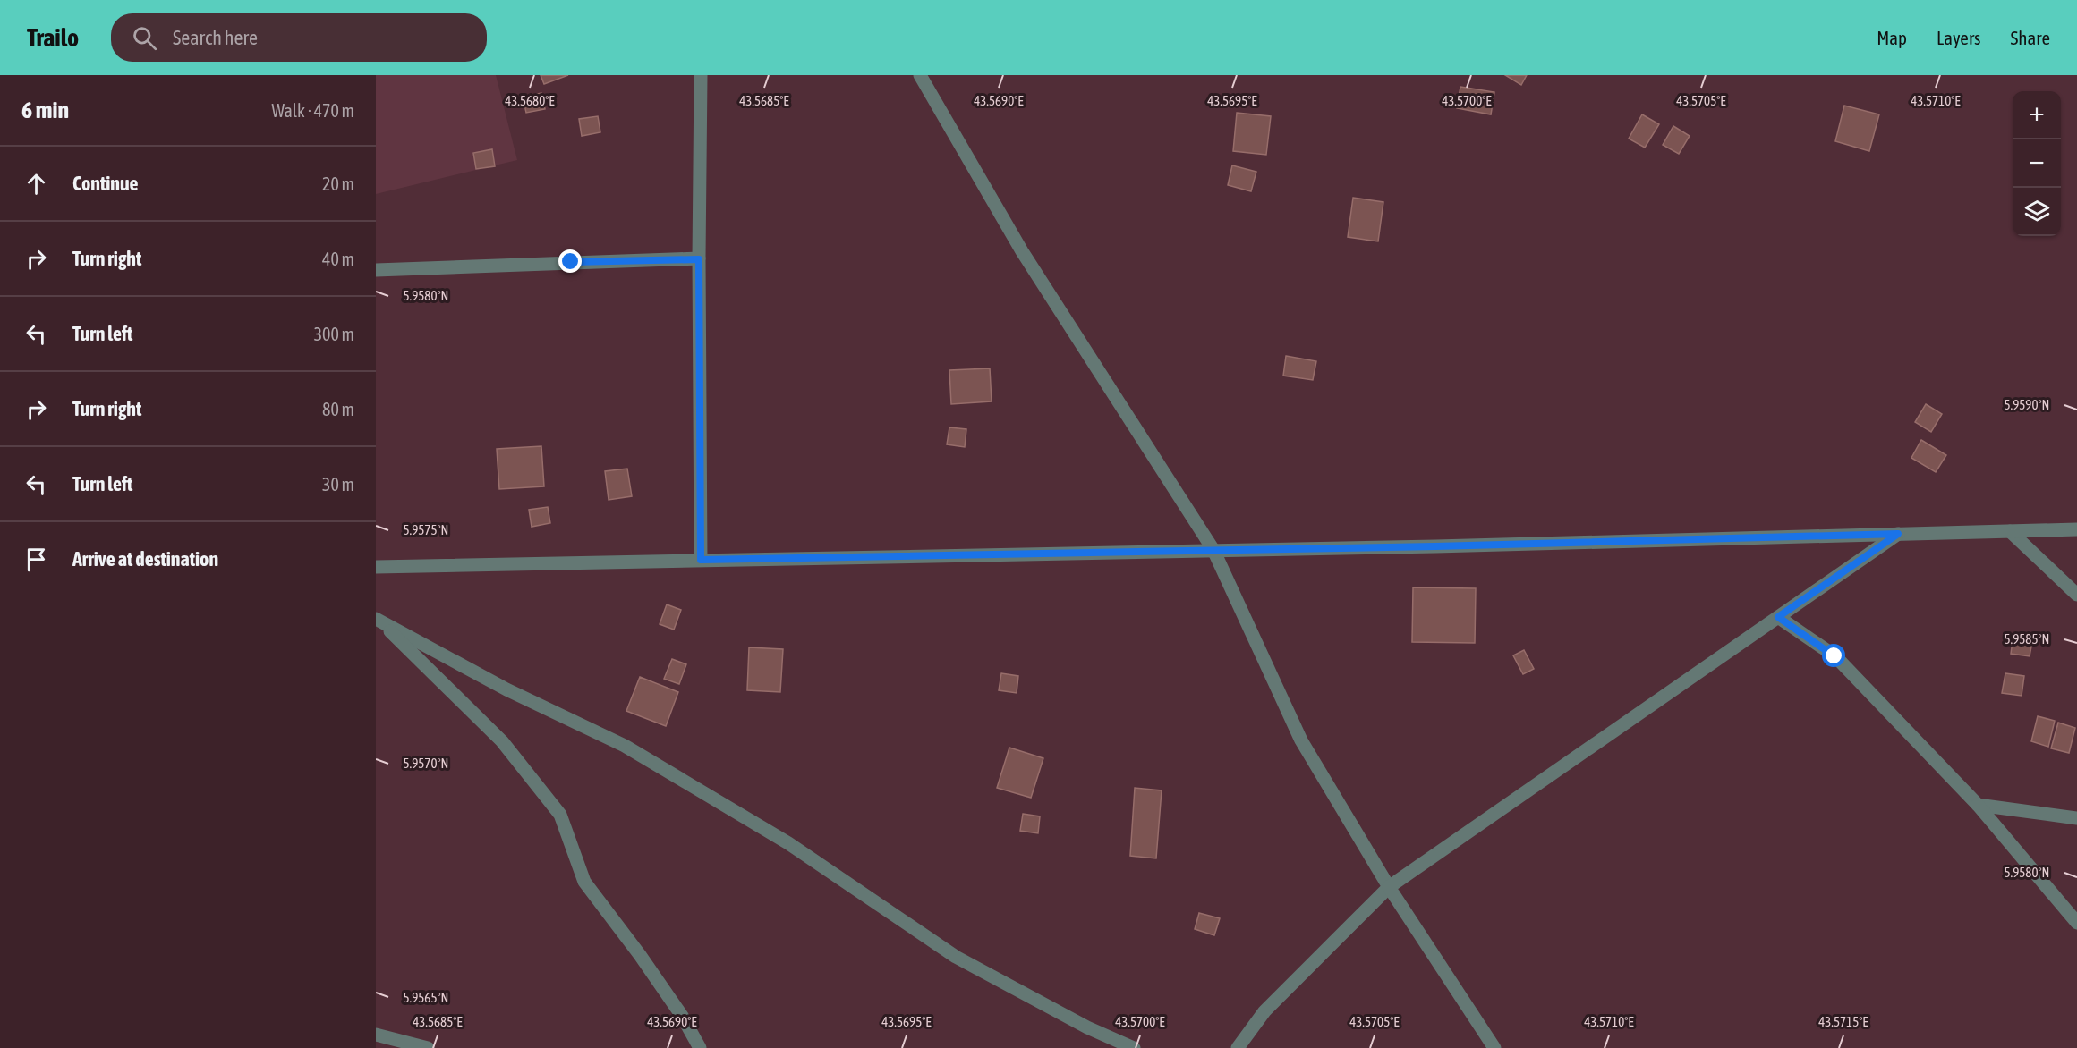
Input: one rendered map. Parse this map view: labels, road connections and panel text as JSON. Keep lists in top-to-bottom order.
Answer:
{
  "page": {
    "header": "Trailo",
    "search": "Search here",
    "nav": ["Map", "Layers", "Share"],
    "heading": ["6 min", "Walk · 470 m"],
    "map_buttons": ["+", "−"],
    "list": [
      ["Continue", "20 m"],
      ["Turn right", "40 m"],
      ["Turn left", "300 m"],
      ["Turn right", "80 m"],
      ["Turn left", "30 m"],
      "Arrive at destination"
    ]
  },
  "coordinates": [
    "43.5680°E",
    "43.5690°E",
    "43.5685°E",
    "43.5695°E",
    "43.5700°E",
    "43.5705°E",
    "43.5710°E",
    "5.9580°N",
    "5.9590°N",
    "5.9575°N",
    "5.9585°N",
    "5.9570°N",
    "5.9565°N",
    "43.5715°E"
  ]
}
